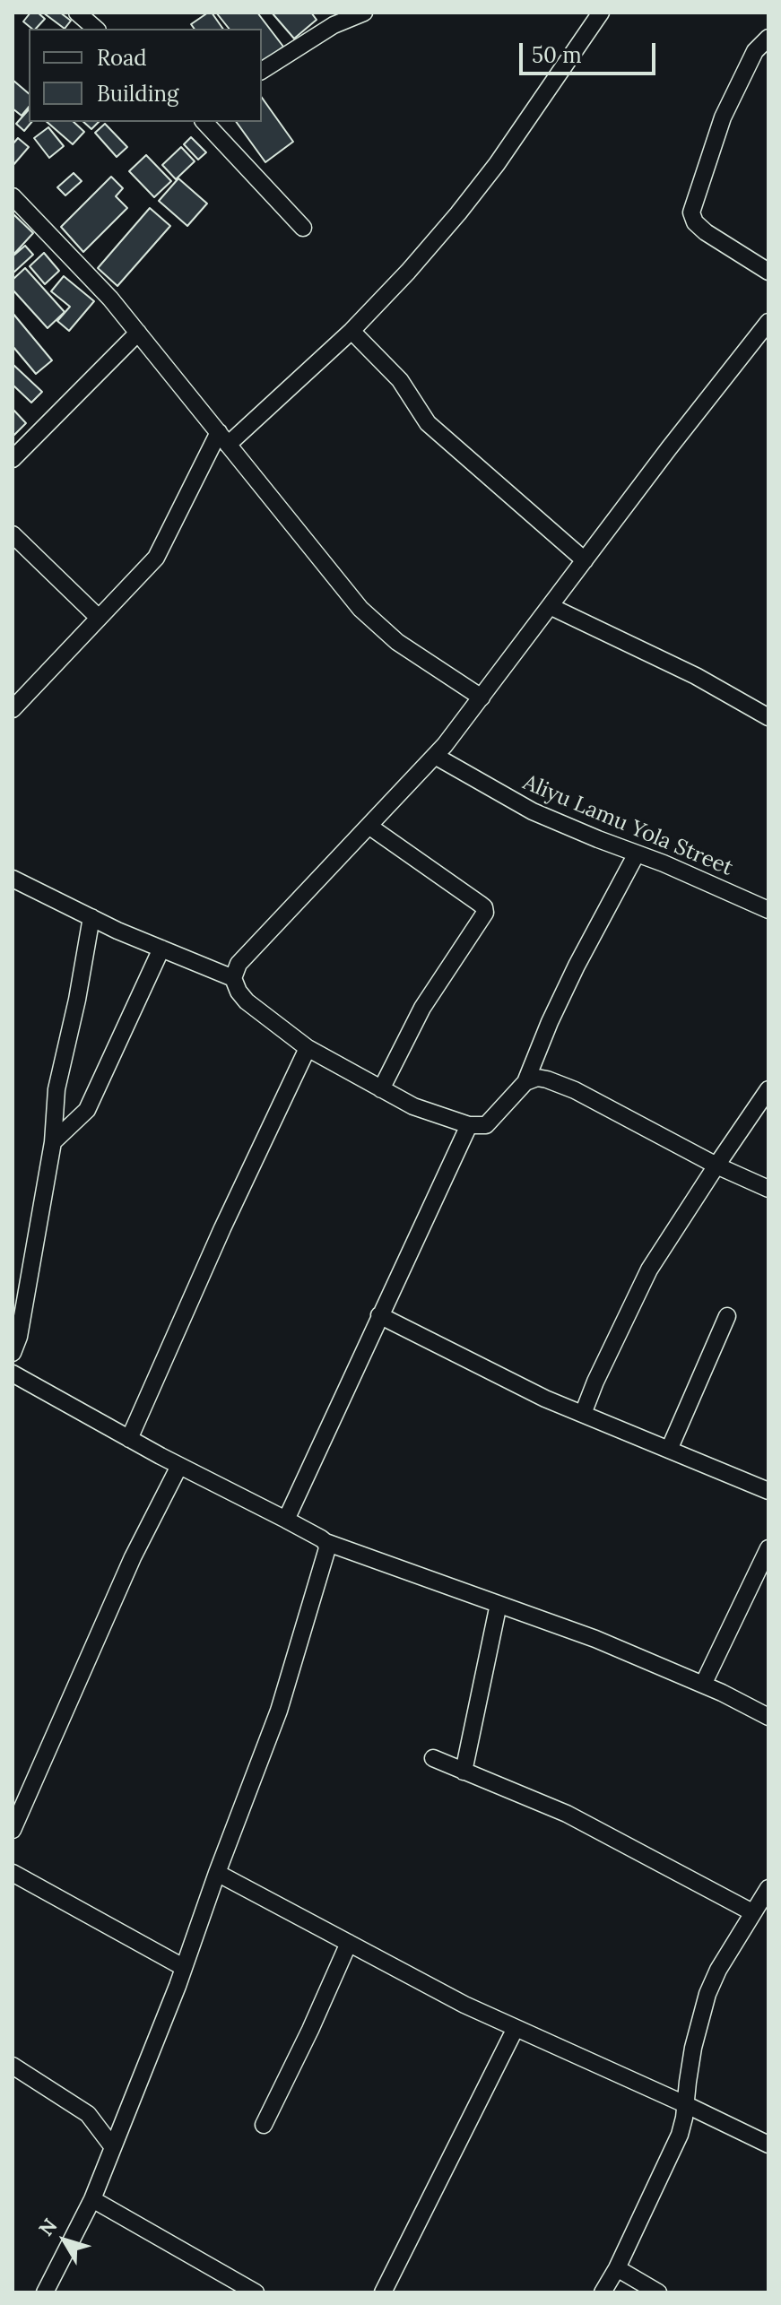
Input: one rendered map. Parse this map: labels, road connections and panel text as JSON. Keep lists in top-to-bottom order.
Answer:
{
  "streets": {
    "street": ["Aliyu Lamu Yola Street"]
  },
  "legend": ["Road", "Building"],
  "scale_bar": "50 m",
  "north": "top left"
}
